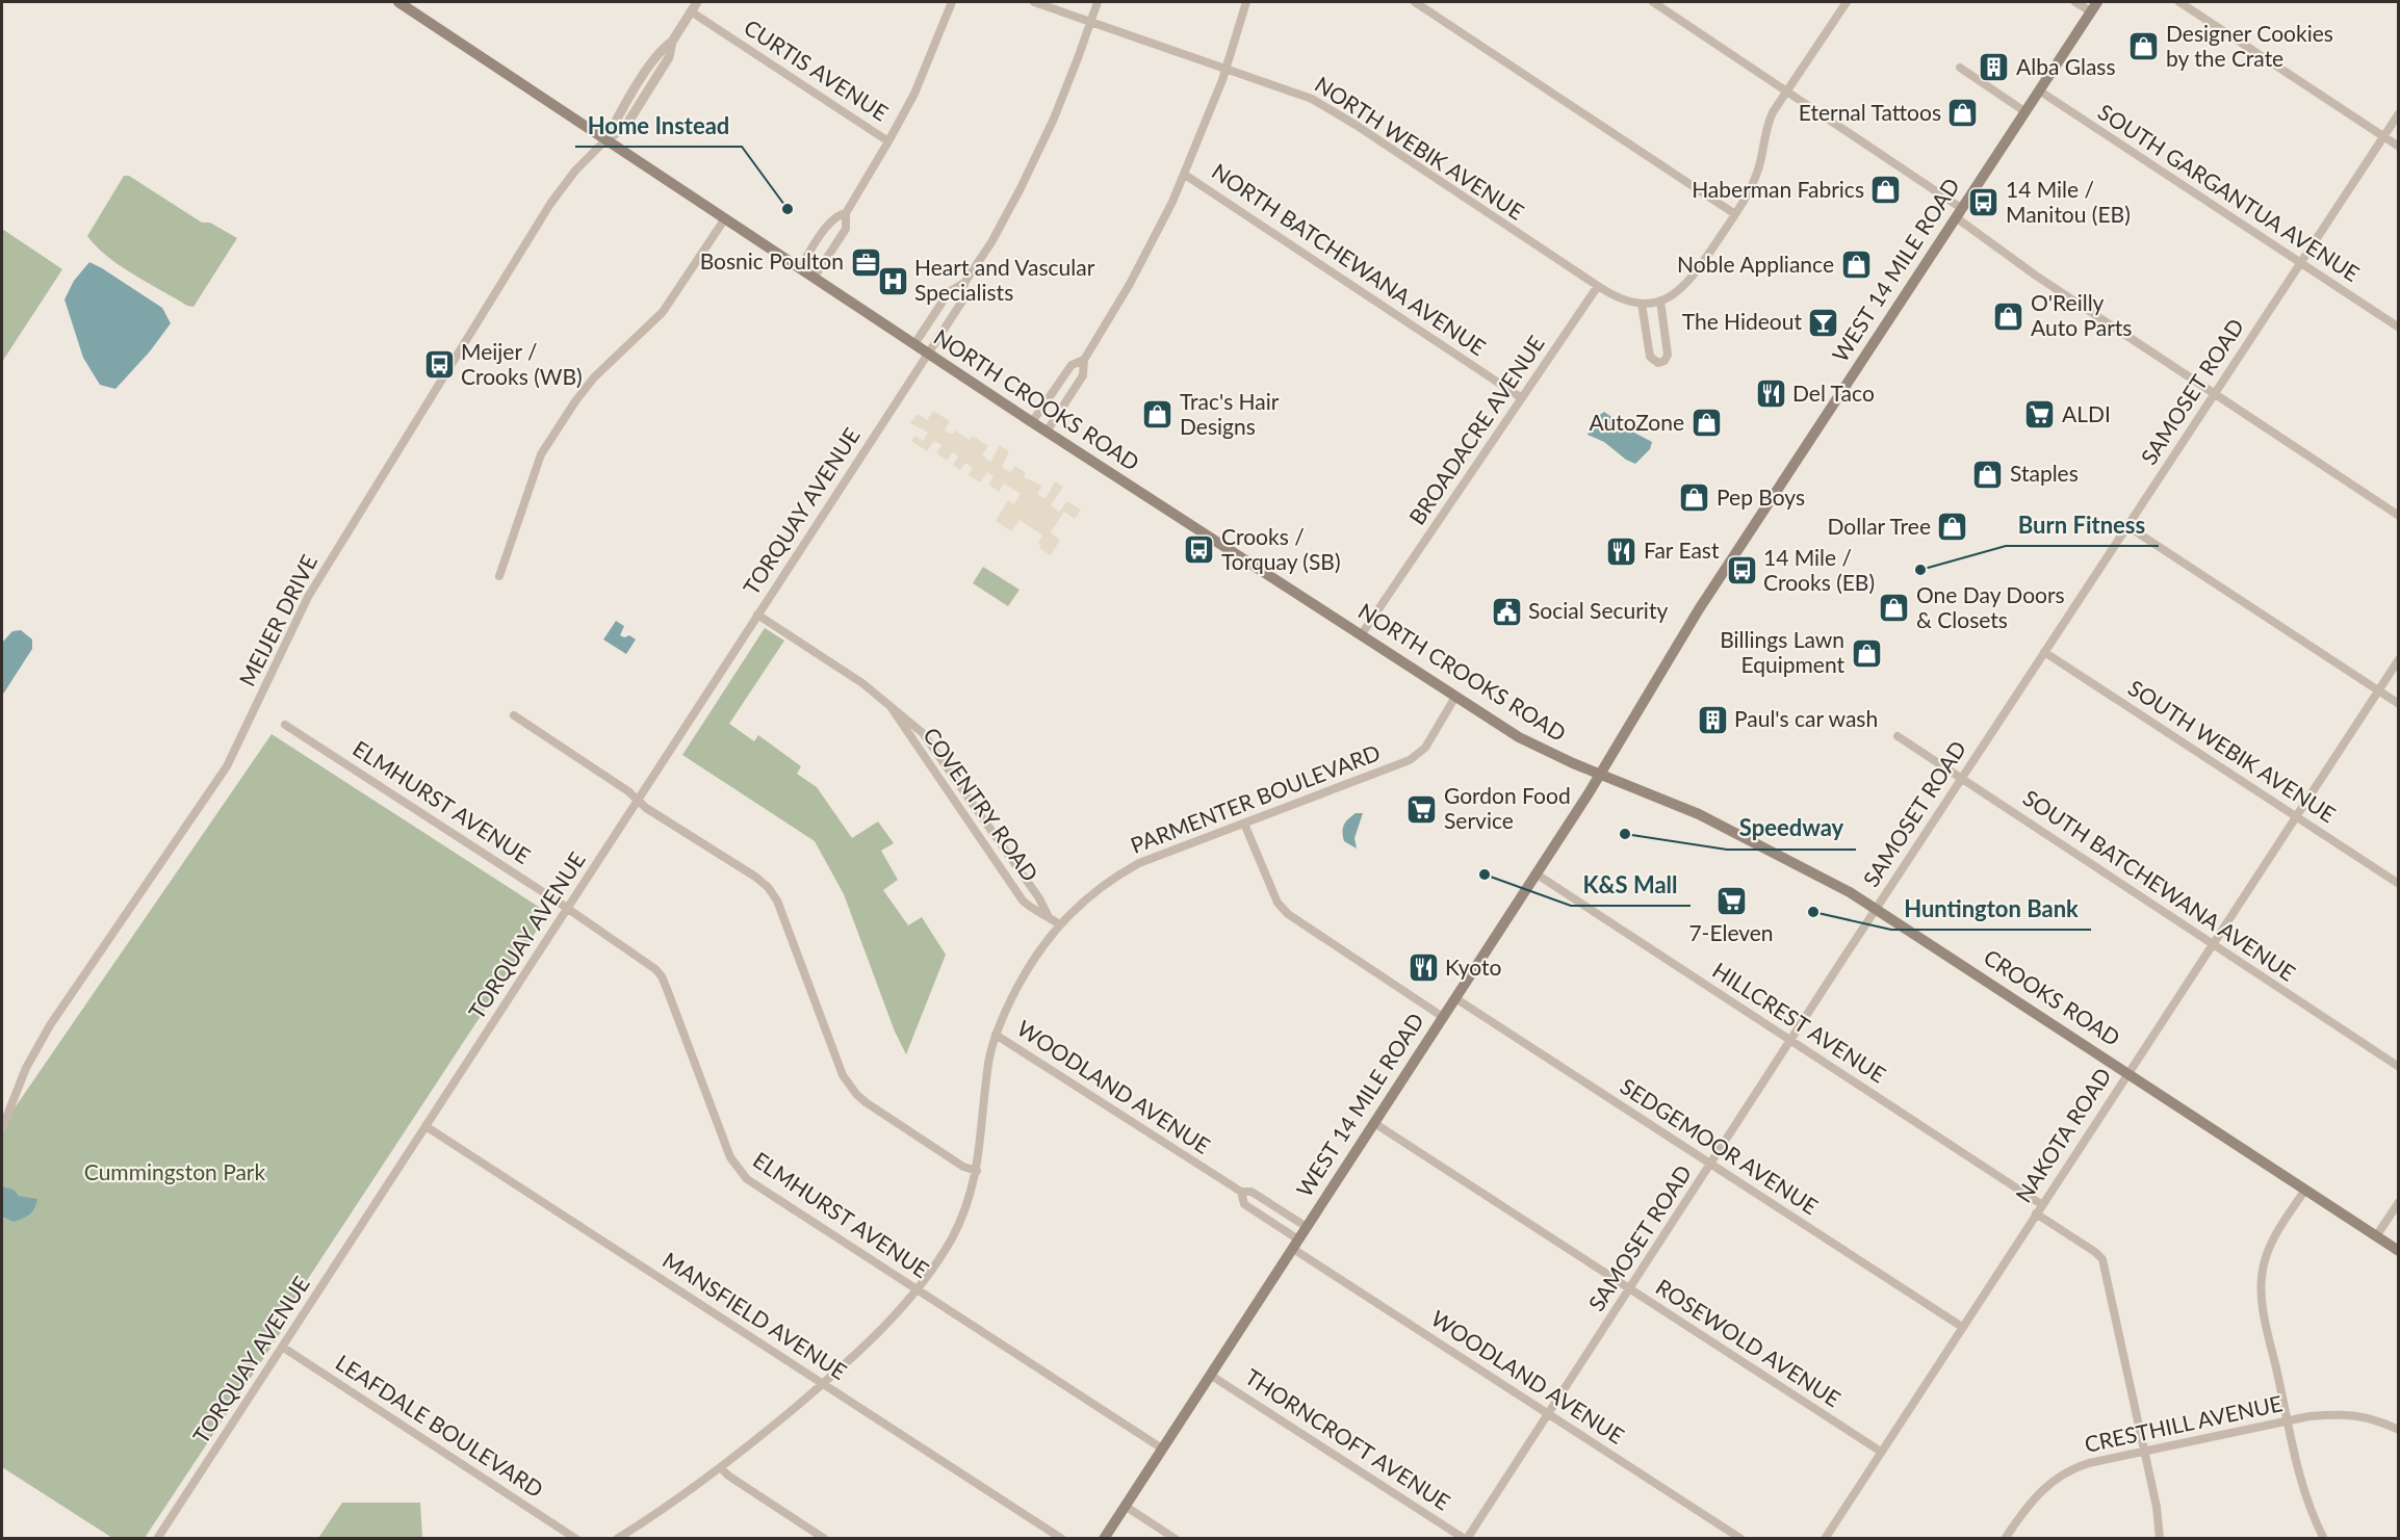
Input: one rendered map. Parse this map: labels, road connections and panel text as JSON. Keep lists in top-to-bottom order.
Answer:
{
  "streets": {
    "main road": ["WEST 14 MILE ROAD", "NORTH CROOKS ROAD", "CROOKS ROAD"],
    "street": [
      "CURTIS AVENUE",
      "NORTH WEBIK AVENUE",
      "SOUTH GARGANTUA AVENUE",
      "NORTH BATCHEWANA AVENUE",
      "SAMOSET ROAD",
      "BROADACRE AVENUE",
      "TORQUAY AVENUE",
      "MEIJER DRIVE",
      "SOUTH WEBIK AVENUE",
      "PARMENTER BOULEVARD",
      "ELMHURST AVENUE",
      "COVENTRY ROAD",
      "SOUTH BATCHEWANA AVENUE",
      "HILLCREST AVENUE",
      "WOODLAND AVENUE",
      "NAKOTA ROAD",
      "SEDGEMOOR AVENUE",
      "MANSFIELD AVENUE",
      "ROSEWOLD AVENUE",
      "CRESTHILL AVENUE",
      "LEAFDALE BOULEVARD",
      "THORNCROFT AVENUE"
    ]
  },
  "crossings": [
    ["NORTH WEBIK AVENUE", "BROADACRE AVENUE"],
    ["SOUTH GARGANTUA AVENUE", "WEST 14 MILE ROAD"],
    ["SOUTH GARGANTUA AVENUE", "SAMOSET ROAD"],
    ["NORTH BATCHEWANA AVENUE", "BROADACRE AVENUE"],
    ["WEST 14 MILE ROAD", "NORTH CROOKS ROAD"],
    ["WEST 14 MILE ROAD", "ELMHURST AVENUE"],
    ["WEST 14 MILE ROAD", "CROOKS ROAD"],
    ["WEST 14 MILE ROAD", "HILLCREST AVENUE"],
    ["WEST 14 MILE ROAD", "WOODLAND AVENUE"],
    ["WEST 14 MILE ROAD", "SEDGEMOOR AVENUE"],
    ["WEST 14 MILE ROAD", "ROSEWOLD AVENUE"],
    ["WEST 14 MILE ROAD", "THORNCROFT AVENUE"],
    ["SAMOSET ROAD", "SOUTH WEBIK AVENUE"],
    ["SAMOSET ROAD", "SOUTH BATCHEWANA AVENUE"],
    ["SAMOSET ROAD", "CROOKS ROAD"],
    ["SAMOSET ROAD", "HILLCREST AVENUE"],
    ["SAMOSET ROAD", "WOODLAND AVENUE"],
    ["SAMOSET ROAD", "SEDGEMOOR AVENUE"],
    ["SAMOSET ROAD", "ROSEWOLD AVENUE"],
    ["SAMOSET ROAD", "THORNCROFT AVENUE"],
    ["NORTH CROOKS ROAD", "BROADACRE AVENUE"],
    ["NORTH CROOKS ROAD", "TORQUAY AVENUE"],
    ["NORTH CROOKS ROAD", "MEIJER DRIVE"],
    ["NORTH CROOKS ROAD", "PARMENTER BOULEVARD"],
    ["NORTH CROOKS ROAD", "CROOKS ROAD"],
    ["TORQUAY AVENUE", "ELMHURST AVENUE"],
    ["TORQUAY AVENUE", "COVENTRY ROAD"],
    ["TORQUAY AVENUE", "MANSFIELD AVENUE"],
    ["TORQUAY AVENUE", "LEAFDALE BOULEVARD"],
    ["SOUTH WEBIK AVENUE", "NAKOTA ROAD"],
    ["PARMENTER BOULEVARD", "ELMHURST AVENUE"],
    ["PARMENTER BOULEVARD", "COVENTRY ROAD"],
    ["PARMENTER BOULEVARD", "WOODLAND AVENUE"],
    ["PARMENTER BOULEVARD", "MANSFIELD AVENUE"],
    ["SOUTH BATCHEWANA AVENUE", "NAKOTA ROAD"],
    ["CROOKS ROAD", "NAKOTA ROAD"],
    ["HILLCREST AVENUE", "NAKOTA ROAD"],
    ["NAKOTA ROAD", "SEDGEMOOR AVENUE"],
    ["NAKOTA ROAD", "ROSEWOLD AVENUE"]
  ],
  "parks": ["Cummingston Park"],
  "places": {
    "shop": [
      "Designer Cookies by the Crate",
      "Eternal Tattoos",
      "Haberman Fabrics",
      "Noble Appliance",
      "O'Reilly Auto Parts",
      "Trac's Hair Designs",
      "AutoZone",
      "Staples",
      "Pep Boys",
      "Dollar Tree",
      "One Day Doors & Closets",
      "Billings Lawn Equipment"
    ],
    "building": ["Alba Glass", "Paul's car wash"],
    "bus stop": [
      "14 Mile / Manitou (EB)",
      "Meijer / Crooks (WB)",
      "Crooks / Torquay (SB)",
      "14 Mile / Crooks (EB)"
    ],
    "other": [
      "Home Instead",
      "Burn Fitness",
      "Speedway",
      "K&S Mall",
      "Huntington Bank"
    ],
    "office": ["Bosnic Poulton"],
    "hospital": ["Heart and Vascular Specialists"],
    "bar": ["The Hideout"],
    "restaurant": ["Del Taco", "Far East", "Kyoto"],
    "supermarket": ["ALDI", "Gordon Food Service", "7-Eleven"],
    "public building": ["Social Security"]
  }
}
